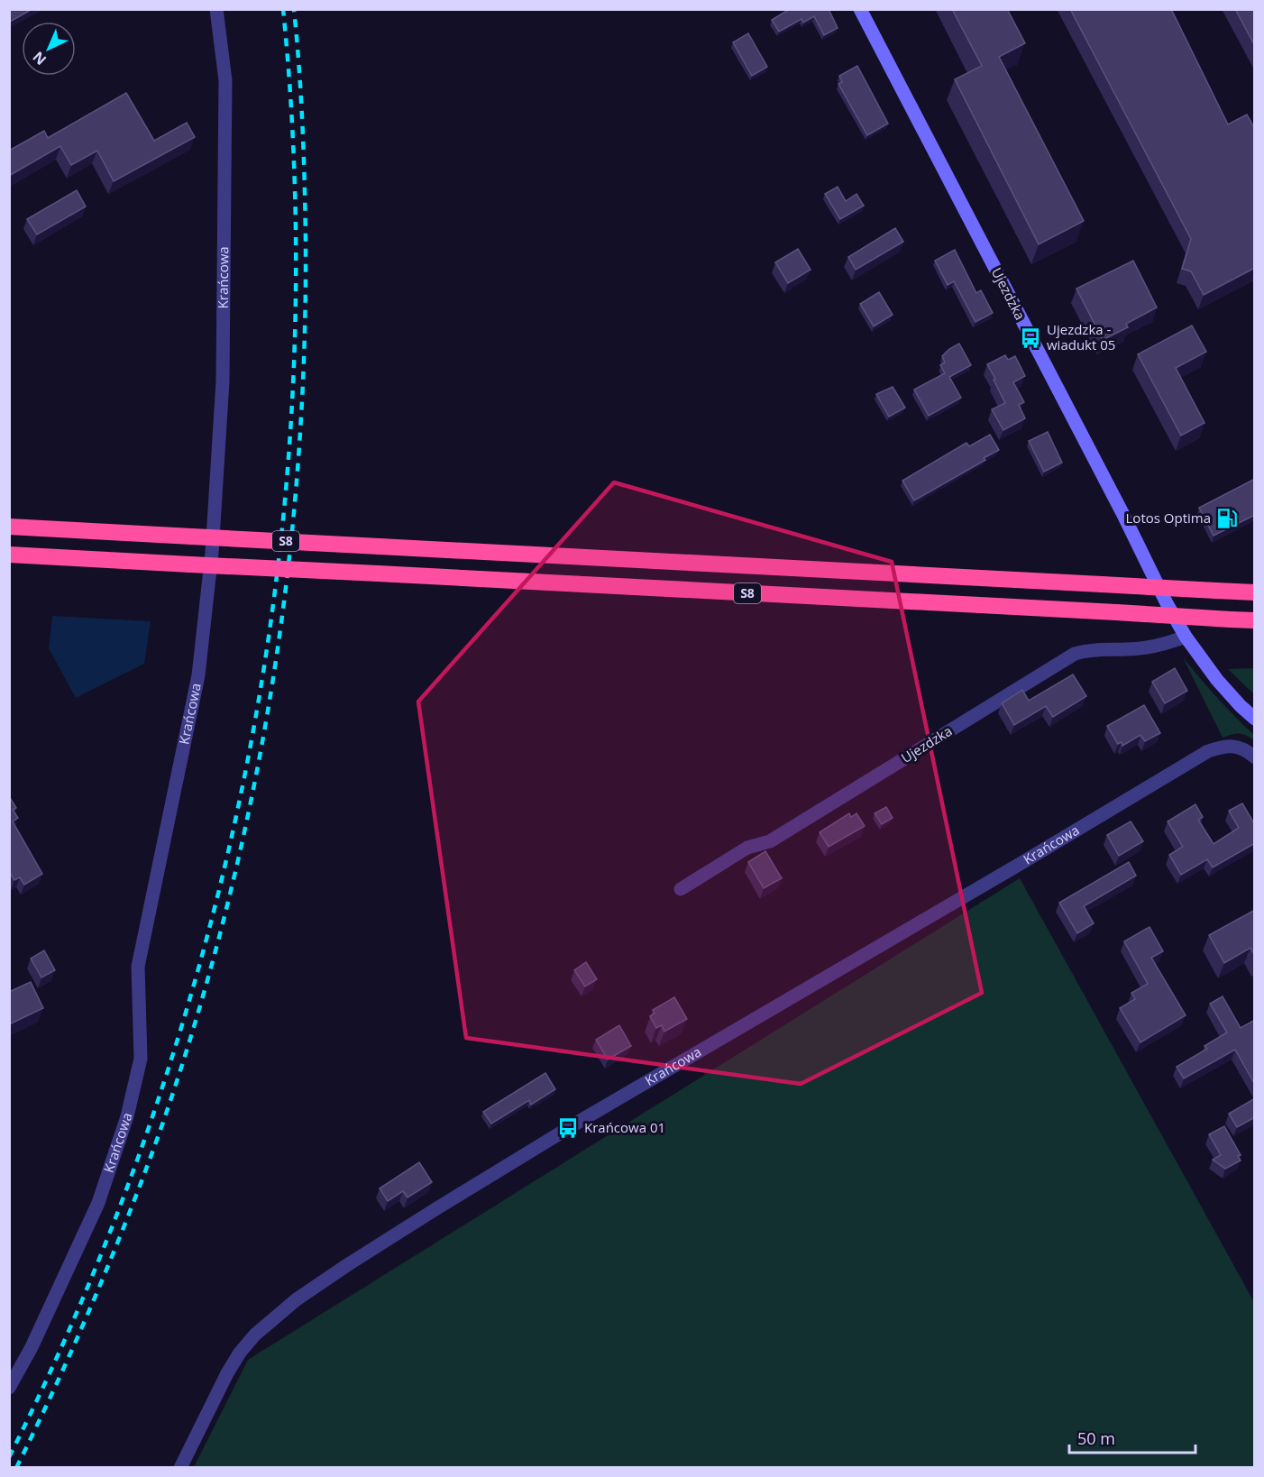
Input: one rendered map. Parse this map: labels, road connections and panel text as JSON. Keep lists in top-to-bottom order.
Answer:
{
  "streets": {
    "highway": ["S8"],
    "main road": ["Ujezdzka"],
    "street": ["Krańcowa"]
  },
  "places": {
    "bus stop": ["Ujezdzka - wiadukt 05", "Krańcowa 01"],
    "fuel station": ["Lotos Optima"]
  },
  "scale_bar": "50 m",
  "north": "bottom left"
}
